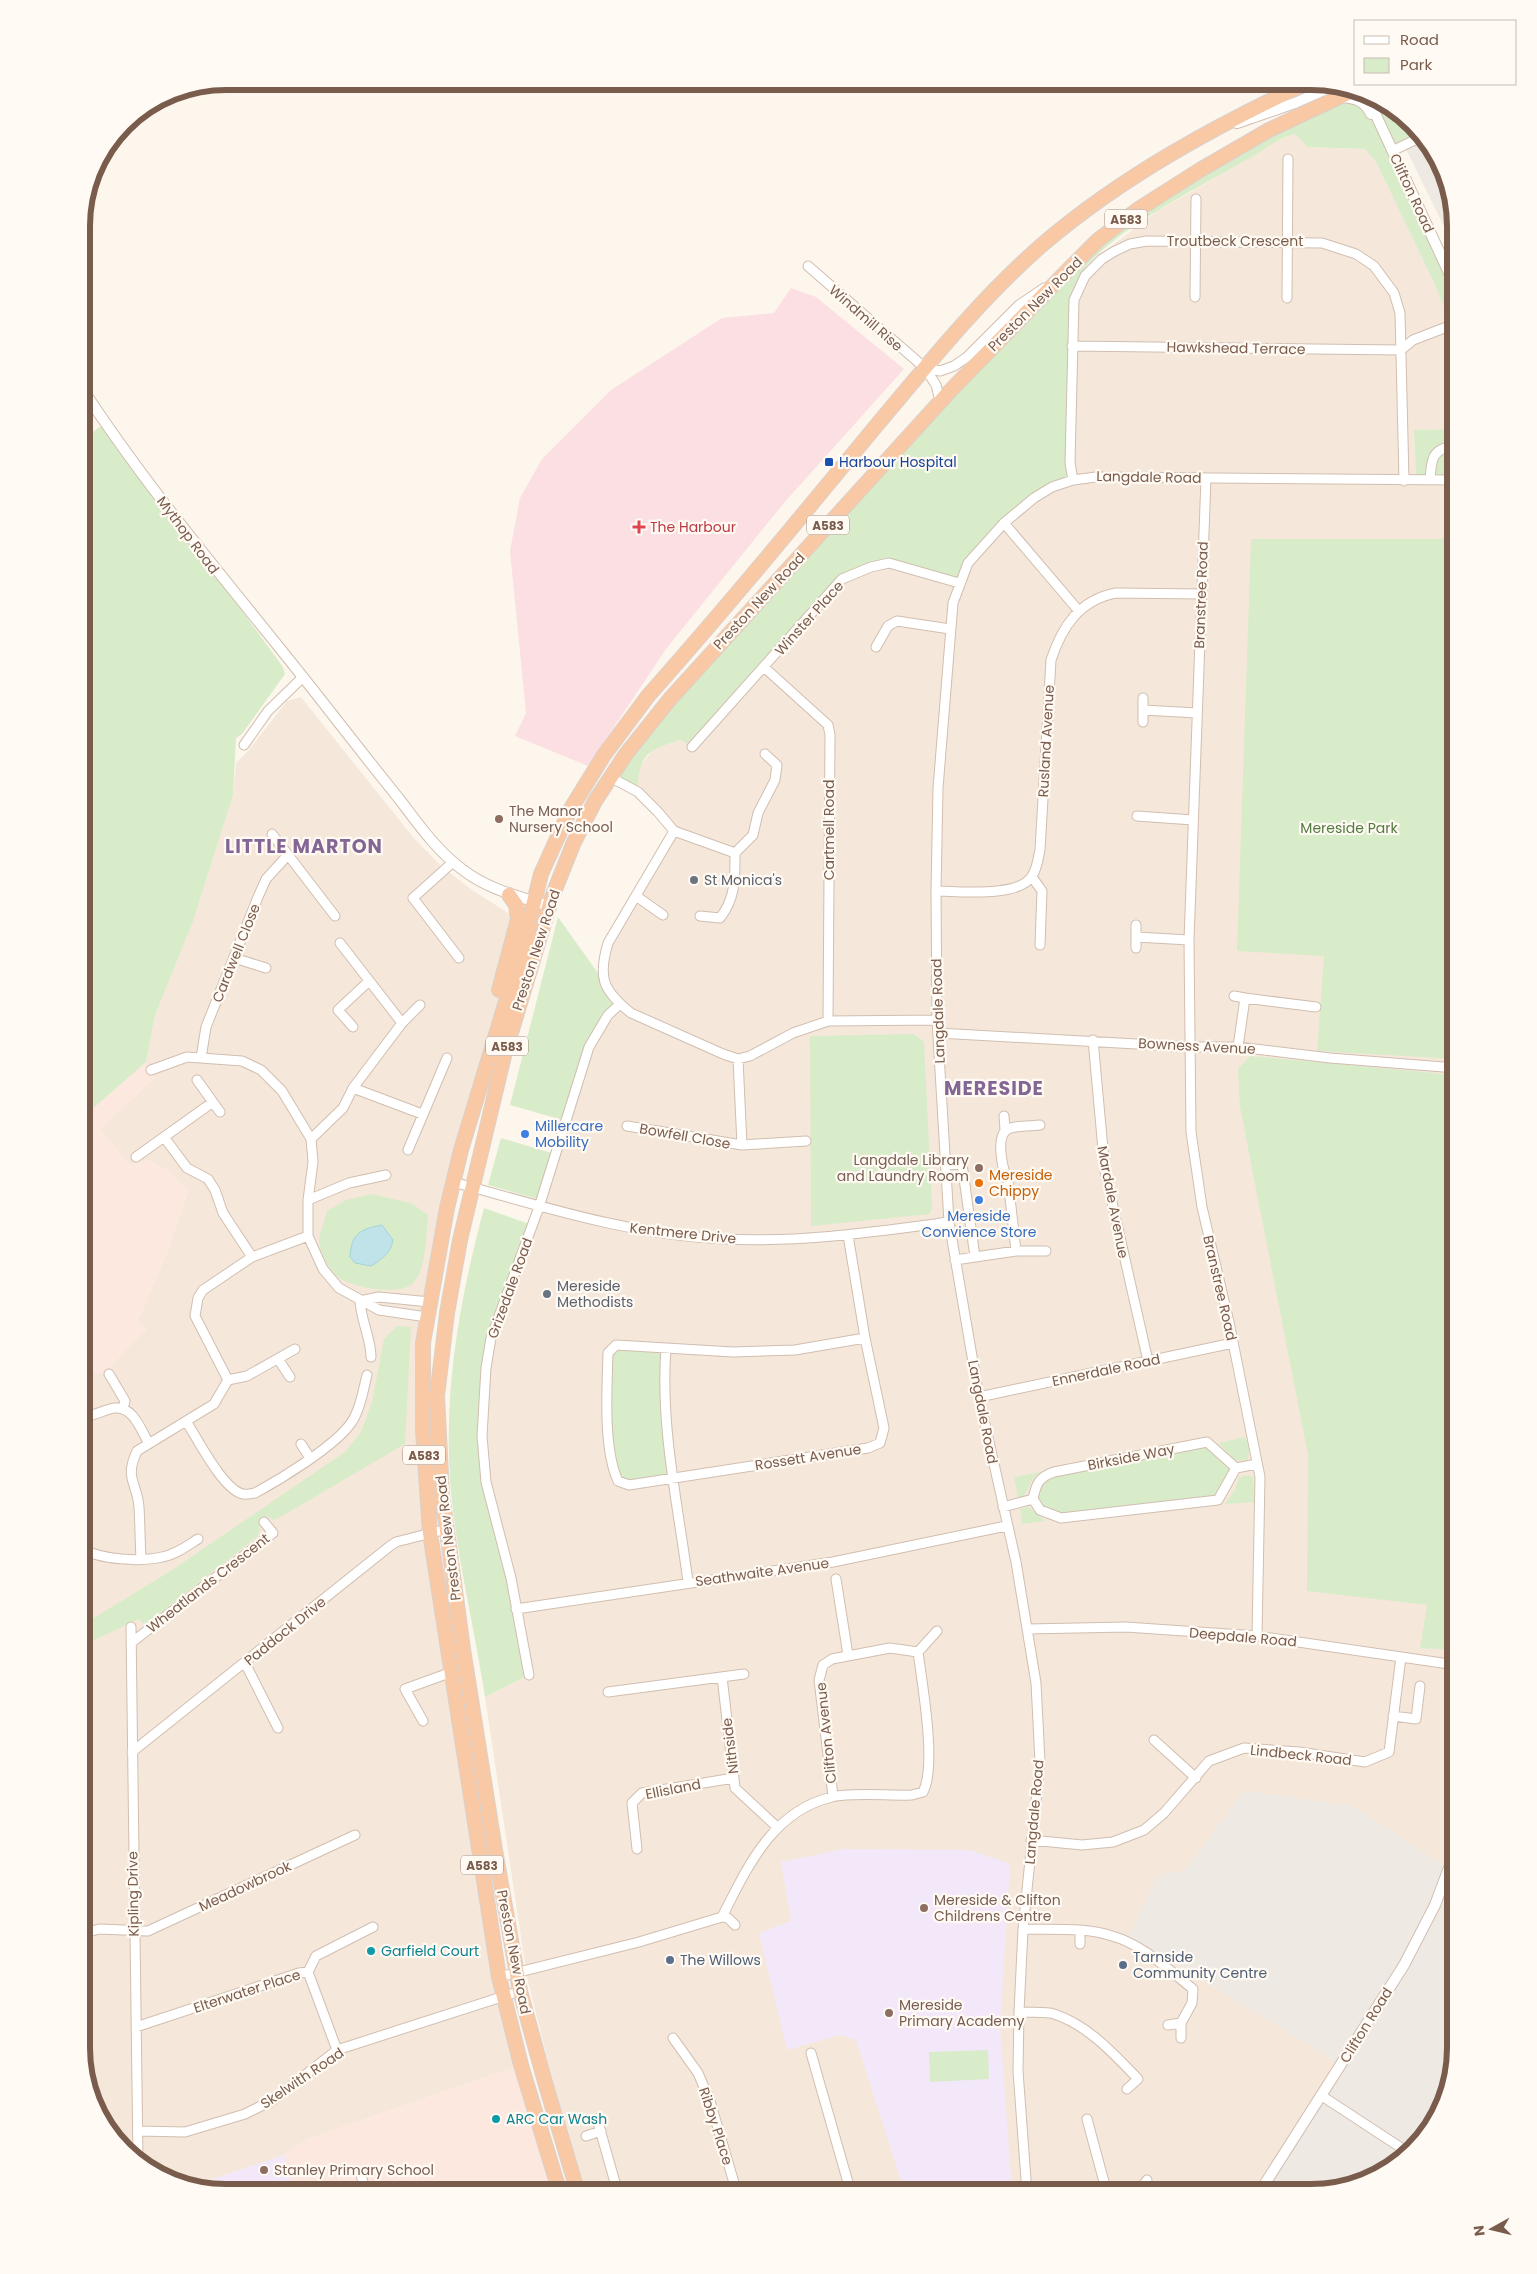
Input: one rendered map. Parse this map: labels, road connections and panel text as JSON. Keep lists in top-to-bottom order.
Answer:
{
  "streets": {
    "highway": ["A583", "Preston New Road"],
    "street": [
      "Clifton Road",
      "Troutbeck Crescent",
      "Windmill Rise",
      "Hawkshead Terrace",
      "Langdale Road",
      "Mythop Road",
      "Branstree Road",
      "Winster Place",
      "Rusland Avenue",
      "Cartmell Road",
      "Cardwell Close",
      "Bowness Avenue",
      "Bowfell Close",
      "Mardale Avenue",
      "Kentmere Drive",
      "Grizedale Road",
      "Ennerdale Road",
      "Rossett Avenue",
      "Birkside Way",
      "Seathwaite Avenue",
      "Wheatlands Crescent",
      "Paddock Drive",
      "Deepdale Road",
      "Clifton Avenue",
      "Nithside",
      "Lindbeck Road",
      "Ellisland",
      "Meadowbrook",
      "Kipling Drive",
      "Elterwater Place",
      "Skelwith Road",
      "Ribby Place"
    ]
  },
  "crossings": [
    ["A583", "Preston New Road"],
    ["A583", "Mythop Road"],
    ["Troutbeck Crescent", "Hawkshead Terrace"],
    ["Troutbeck Crescent", "Langdale Road"],
    ["Preston New Road", "Windmill Rise"],
    ["Preston New Road", "Mythop Road"],
    ["Preston New Road", "Kentmere Drive"],
    ["Preston New Road", "Paddock Drive"],
    ["Preston New Road", "Skelwith Road"],
    ["Langdale Road", "Branstree Road"],
    ["Langdale Road", "Winster Place"],
    ["Langdale Road", "Bowness Avenue"],
    ["Langdale Road", "Kentmere Drive"],
    ["Langdale Road", "Ennerdale Road"],
    ["Langdale Road", "Seathwaite Avenue"],
    ["Langdale Road", "Deepdale Road"],
    ["Langdale Road", "Lindbeck Road"],
    ["Branstree Road", "Rusland Avenue"],
    ["Branstree Road", "Bowness Avenue"],
    ["Branstree Road", "Ennerdale Road"],
    ["Branstree Road", "Deepdale Road"],
    ["Winster Place", "Cartmell Road"],
    ["Bowness Avenue", "Mardale Avenue"],
    ["Mardale Avenue", "Ennerdale Road"],
    ["Kentmere Drive", "Grizedale Road"],
    ["Kentmere Drive", "Rossett Avenue"],
    ["Grizedale Road", "Seathwaite Avenue"],
    ["Wheatlands Crescent", "Kipling Drive"],
    ["Paddock Drive", "Kipling Drive"],
    ["Deepdale Road", "Lindbeck Road"],
    ["Clifton Avenue", "Nithside"],
    ["Nithside", "Ellisland"],
    ["Meadowbrook", "Kipling Drive"],
    ["Kipling Drive", "Elterwater Place"],
    ["Kipling Drive", "Skelwith Road"]
  ],
  "districts": ["LITTLE MARTON", "MERESIDE"],
  "parks": ["Mereside Park"],
  "places": {
    "transit": ["Harbour Hospital"],
    "health": ["The Harbour"],
    "other": [
      "The Manor Nursery School",
      "St Monica's",
      "Millercare Mobility",
      "Langdale Library and Laundry Room",
      "Mereside Chippy",
      "Mereside Convience Store",
      "Mereside Methodists",
      "Mereside & Clifton Childrens Centre",
      "Garfield Court",
      "The Willows",
      "Tarnside Community Centre",
      "Mereside Primary Academy",
      "ARC Car Wash",
      "Stanley Primary School"
    ]
  },
  "legend": ["Road", "Park"],
  "north": "left"
}
